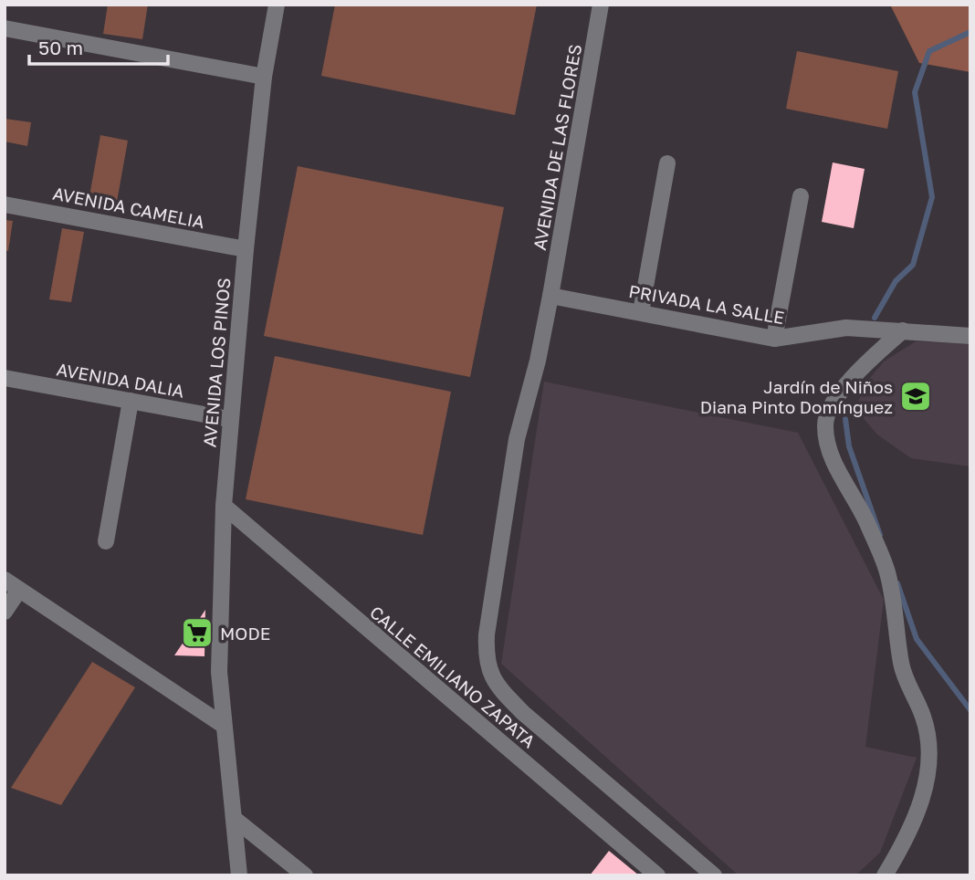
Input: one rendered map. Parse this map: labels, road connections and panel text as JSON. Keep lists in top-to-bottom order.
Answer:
{
  "streets": {
    "street": [
      "AVENIDA DE LAS FLORES",
      "AVENIDA CAMELIA",
      "PRIVADA LA SALLE",
      "AVENIDA LOS PINOS",
      "AVENIDA DALIA",
      "CALLE EMILIANO ZAPATA"
    ]
  },
  "crossings": [
    ["AVENIDA DE LAS FLORES", "PRIVADA LA SALLE"],
    ["AVENIDA CAMELIA", "AVENIDA LOS PINOS"],
    ["AVENIDA LOS PINOS", "AVENIDA DALIA"],
    ["AVENIDA LOS PINOS", "CALLE EMILIANO ZAPATA"]
  ],
  "places": {
    "school or university": ["Jardín de Niños Diana Pinto Domínguez"],
    "supermarket": ["MODE"]
  },
  "scale_bar": "50 m"
}
